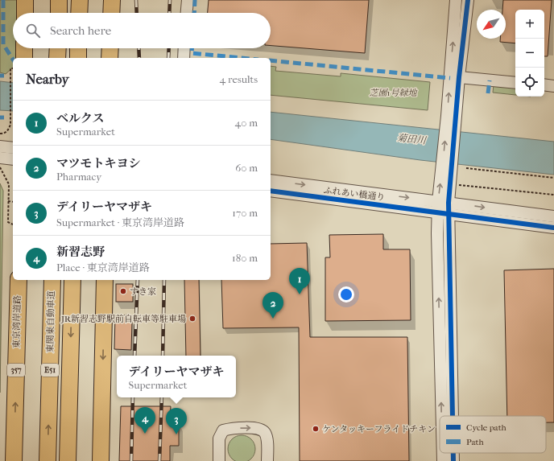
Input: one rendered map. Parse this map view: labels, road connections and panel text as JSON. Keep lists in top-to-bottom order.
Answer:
{
  "streets": {
    "highway": [
      "東京湾岸道路",
      "東関東自動車道",
      "357",
      "E51"
    ],
    "street": ["ふれあい橋通り"]
  },
  "water": ["菊田川"],
  "parks": ["芝園1号緑地"],
  "places": ["すき家", "JR新習志野駅前自転車等駐車場", "ケンタッキーフライドチキン"],
  "legend": ["Cycle path", "Path"],
  "north": "bottom left",
  "page": {
    "map_buttons": ["+", "−"],
    "search": "Search here",
    "heading": ["Nearby", "4 results"],
    "list": [
      {
        "mark": "1",
        "name": "ベルクス",
        "note": "Supermarket",
        "value": "40 m"
      },
      {
        "mark": "2",
        "name": "マツモトキヨシ",
        "note": "Pharmacy",
        "value": "60 m"
      },
      {
        "mark": "3",
        "name": "デイリーヤマザキ",
        "note": "Supermarket · 東京湾岸道路",
        "value": "170 m"
      },
      {
        "mark": "4",
        "name": "新習志野",
        "note": "Place · 東京湾岸道路",
        "value": "180 m"
      }
    ],
    "pins": [
      "1",
      "2",
      "4",
      "3"
    ],
    "popup": ["デイリーヤマザキ", "Supermarket"]
  }
}
